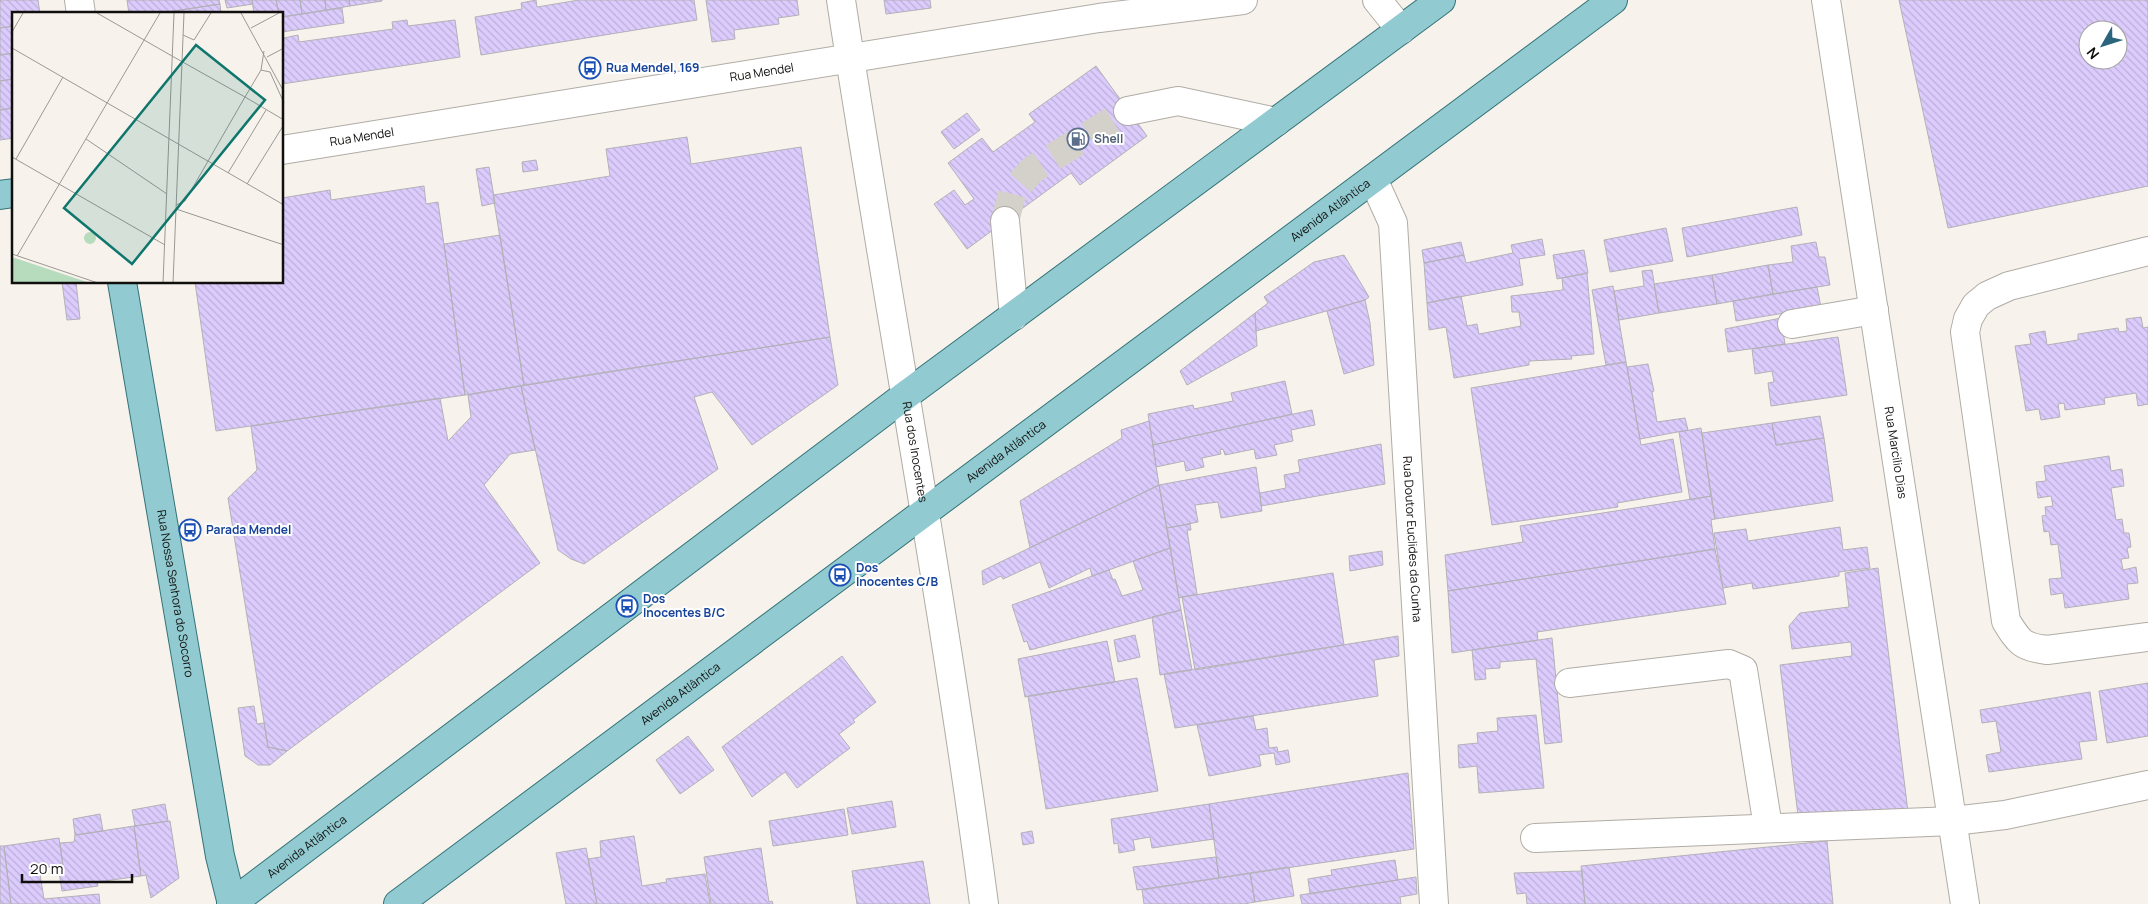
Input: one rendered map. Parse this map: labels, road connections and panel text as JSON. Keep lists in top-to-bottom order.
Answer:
{
  "streets": {
    "main road": ["Avenida Atlântica", "Rua Nossa Senhora do Socorro"],
    "street": [
      "Rua Mendel",
      "Rua dos Inocentes",
      "Rua Marcilio Dias",
      "Rua Doutor Euclides da Cunha"
    ]
  },
  "crossings": [
    ["Rua Mendel", "Rua dos Inocentes"],
    ["Avenida Atlântica", "Rua dos Inocentes"],
    ["Avenida Atlântica", "Rua Doutor Euclides da Cunha"],
    ["Avenida Atlântica", "Rua Nossa Senhora do Socorro"]
  ],
  "places": {
    "bus stop": [
      "Rua Mendel, 169",
      "Parada Mendel",
      "Dos Inocentes C/B",
      "Dos Inocentes B/C"
    ],
    "fuel station": ["Shell"]
  },
  "scale_bar": "20 m",
  "north": "bottom left"
}
